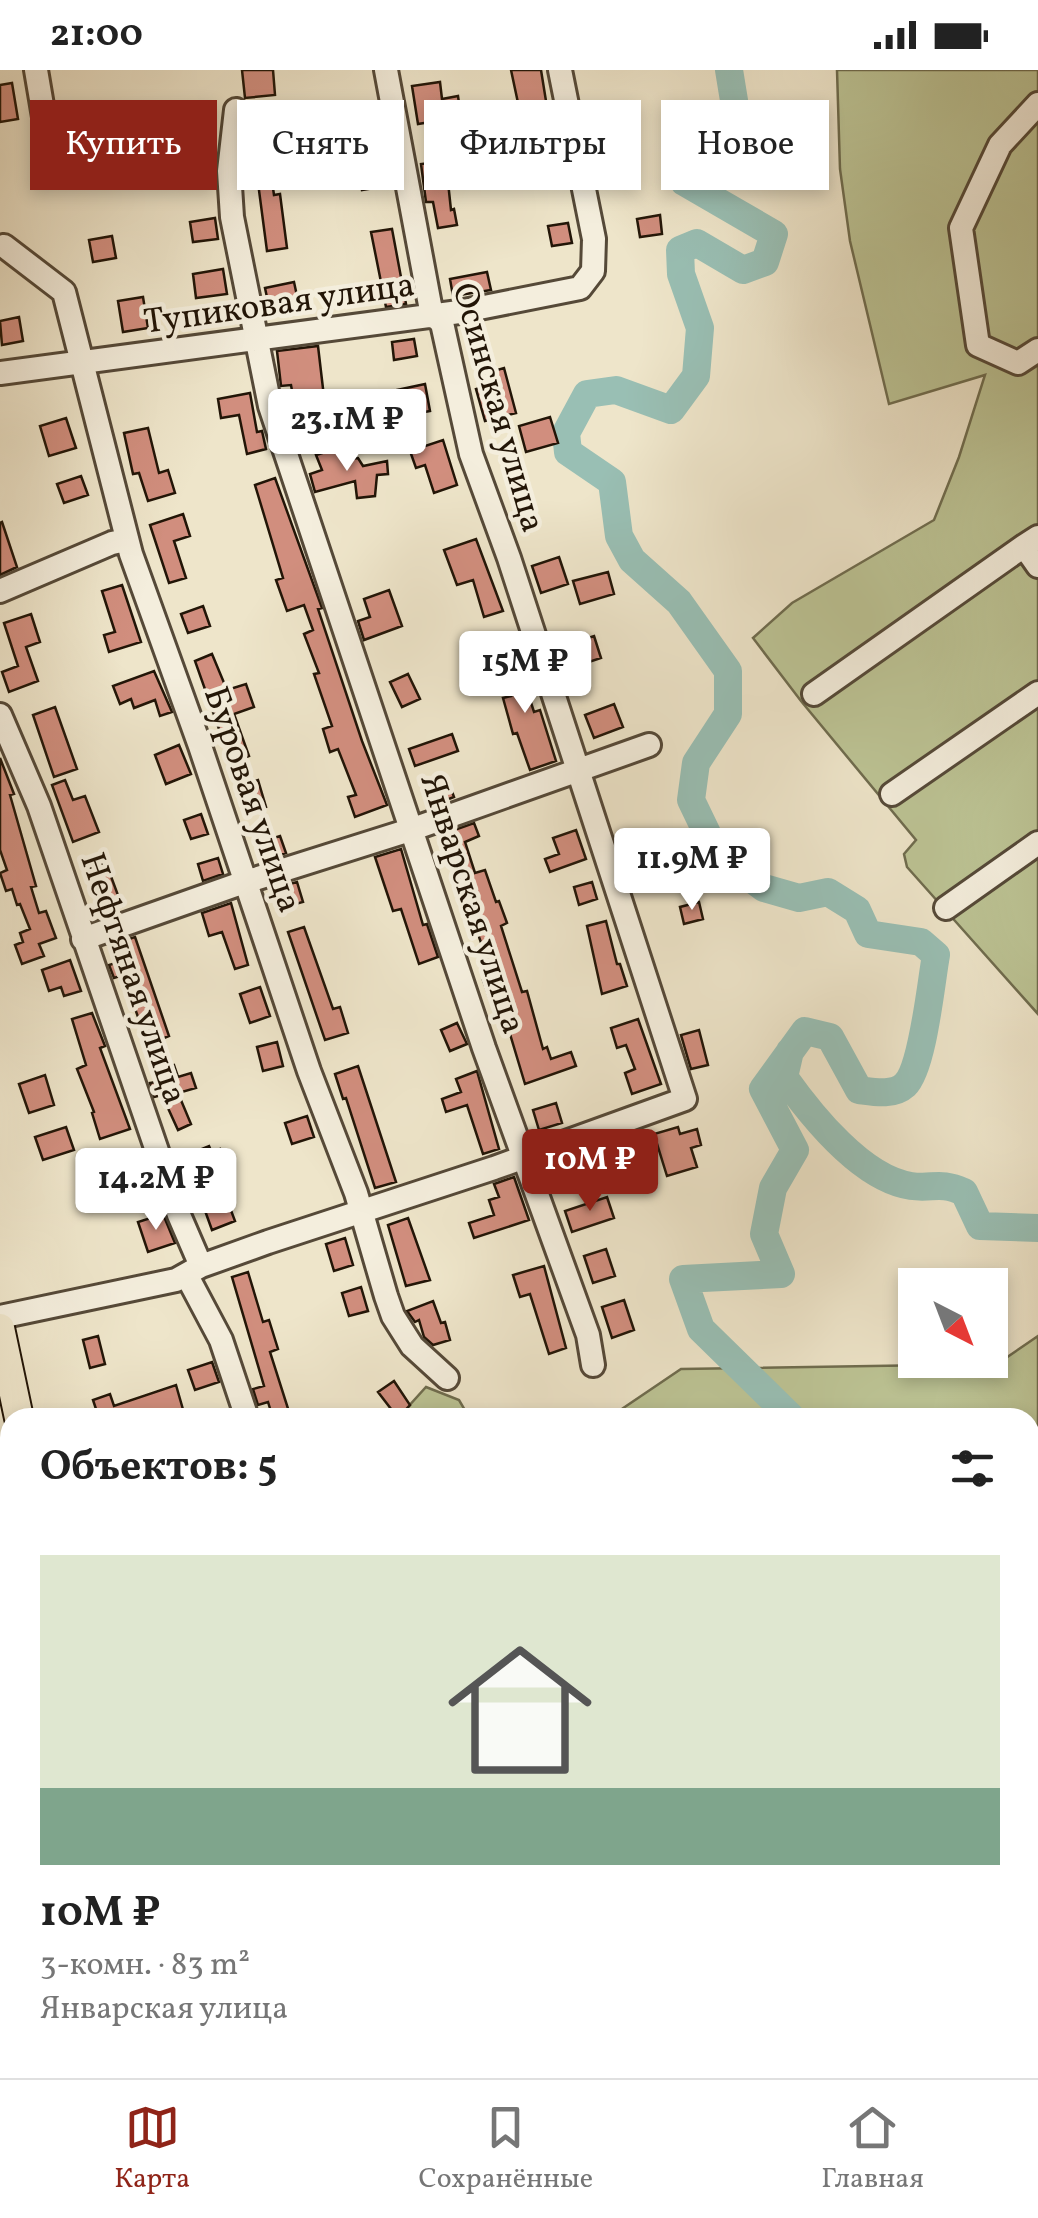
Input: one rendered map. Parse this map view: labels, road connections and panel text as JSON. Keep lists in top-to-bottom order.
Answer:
{
  "streets": {
    "street": [
      "Тупиковая улица",
      "Осинская улица",
      "Буровая улица",
      "Январская улица",
      "Нефтяная улица"
    ]
  },
  "crossings": [
    ["Тупиковая улица", "Осинская улица"],
    ["Тупиковая улица", "Буровая улица"],
    ["Тупиковая улица", "Январская улица"],
    ["Осинская улица", "Январская улица"]
  ],
  "north": "bottom right",
  "page": {
    "status": "21:00",
    "chip": [
      "Купить",
      "Снять",
      "Фильтры",
      "Новое"
    ],
    "price": [
      "23.1M ₽",
      "15M ₽",
      "11.9M ₽",
      "10M ₽",
      "14.2M ₽"
    ],
    "heading": "Объектов: 5",
    "list": [
      {
        "name": "10M ₽",
        "note": "3-комн. · 83 m² · Январская улица"
      }
    ],
    "tabs": ["Карта", "Сохранённые", "Главная"]
  }
}
